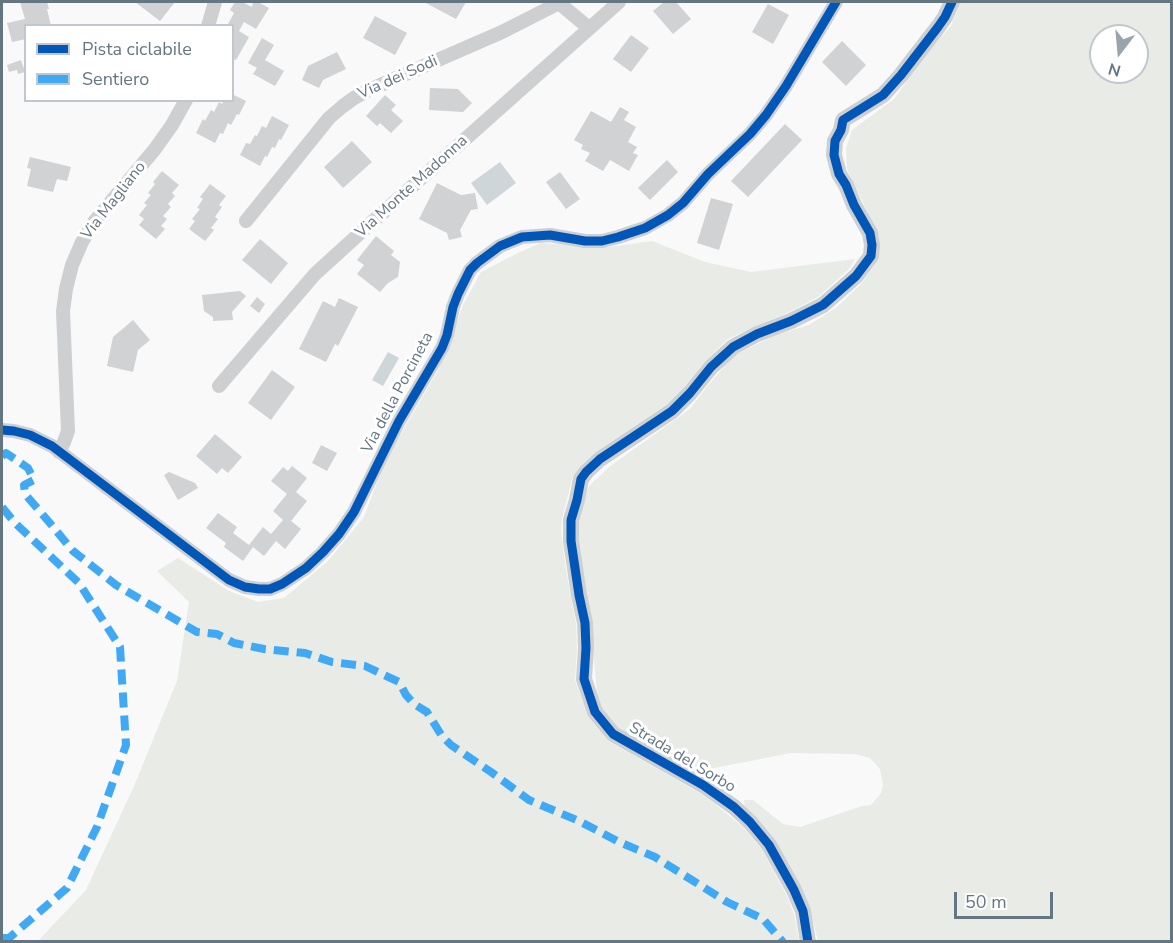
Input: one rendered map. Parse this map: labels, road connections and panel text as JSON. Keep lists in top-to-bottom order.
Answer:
{
  "streets": {
    "street": [
      "Via dei Sodi",
      "Via Monte Madonna",
      "Via Magliano",
      "Via della Porcineta",
      "Strada del Sorbo"
    ]
  },
  "crossings": [
    ["Via dei Sodi", "Via Monte Madonna"],
    ["Via Magliano", "Via della Porcineta"]
  ],
  "legend": ["Pista ciclabile", "Sentiero"],
  "scale_bar": "50 m",
  "north": "bottom"
}
